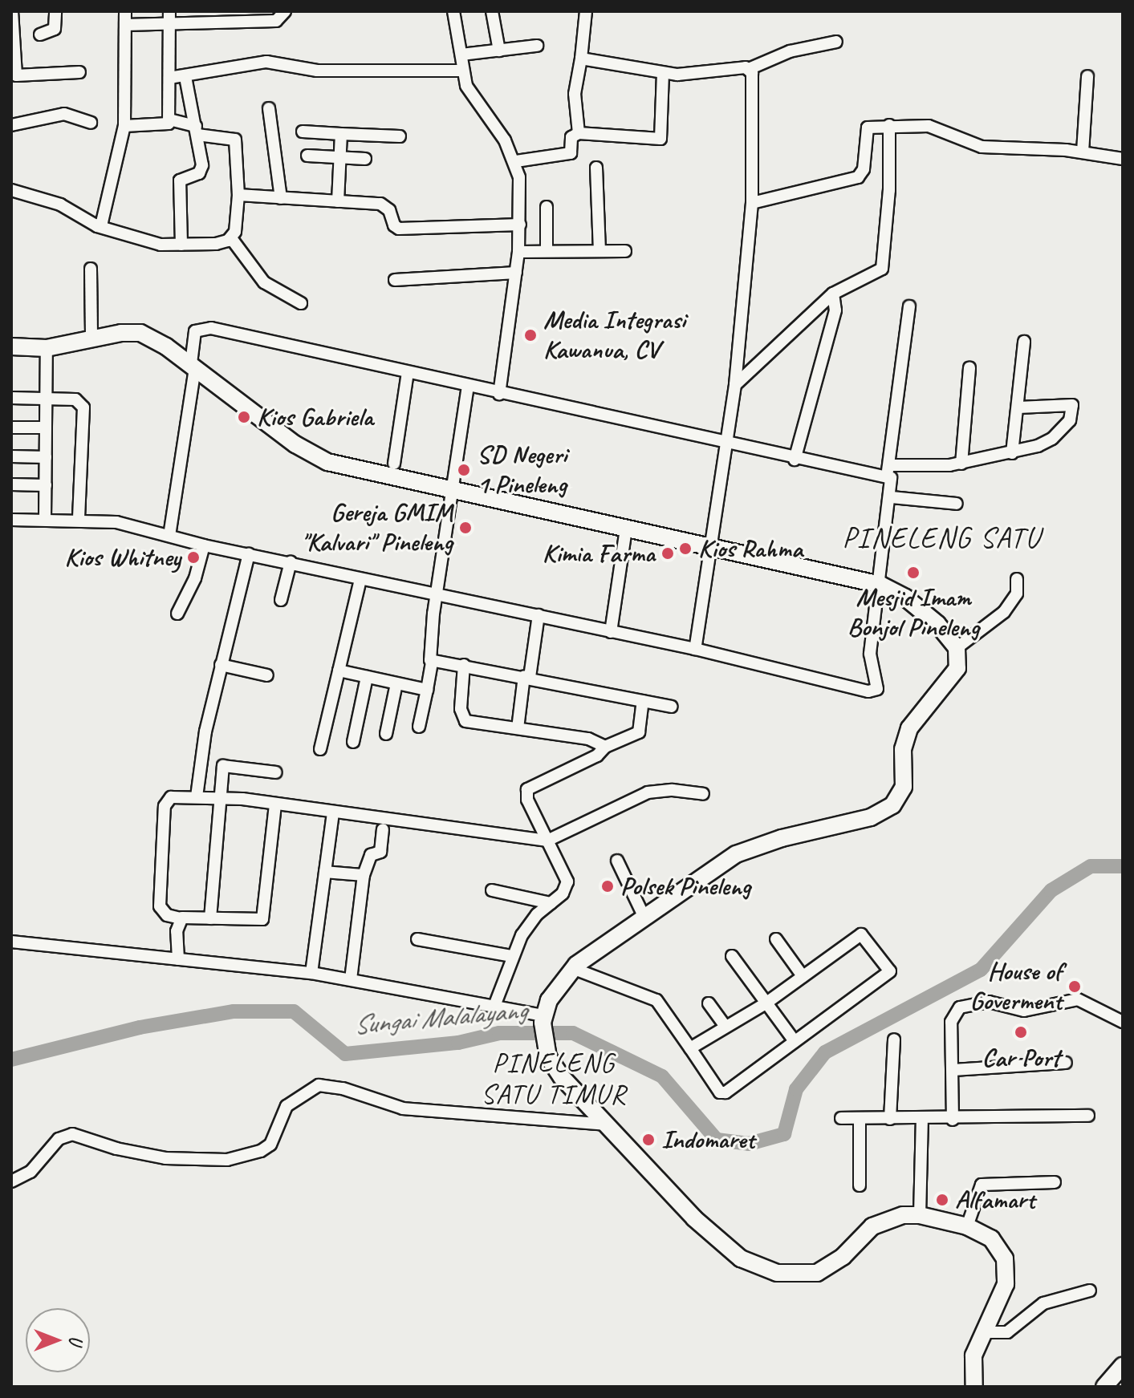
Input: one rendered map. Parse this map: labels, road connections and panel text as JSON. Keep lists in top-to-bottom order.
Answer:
{
  "districts": ["PINELENG SATU", "PINELENG SATU TIMUR"],
  "water": ["Sungai Malalayang"],
  "places": [
    "Media Integrasi Kawanua, CV",
    "Kios Gabriela",
    "SD Negeri 1 Pineleng",
    "Gereja GMIM \"Kalvari\" Pineleng",
    "Kios Rahma",
    "Kimia Farma",
    "Kios Whitney",
    "Mesjid Imam Bonjol Pineleng",
    "Polsek Pineleng",
    "House of Goverment",
    "Car Port",
    "Indomaret",
    "Alfamart"
  ],
  "north": "right"
}
